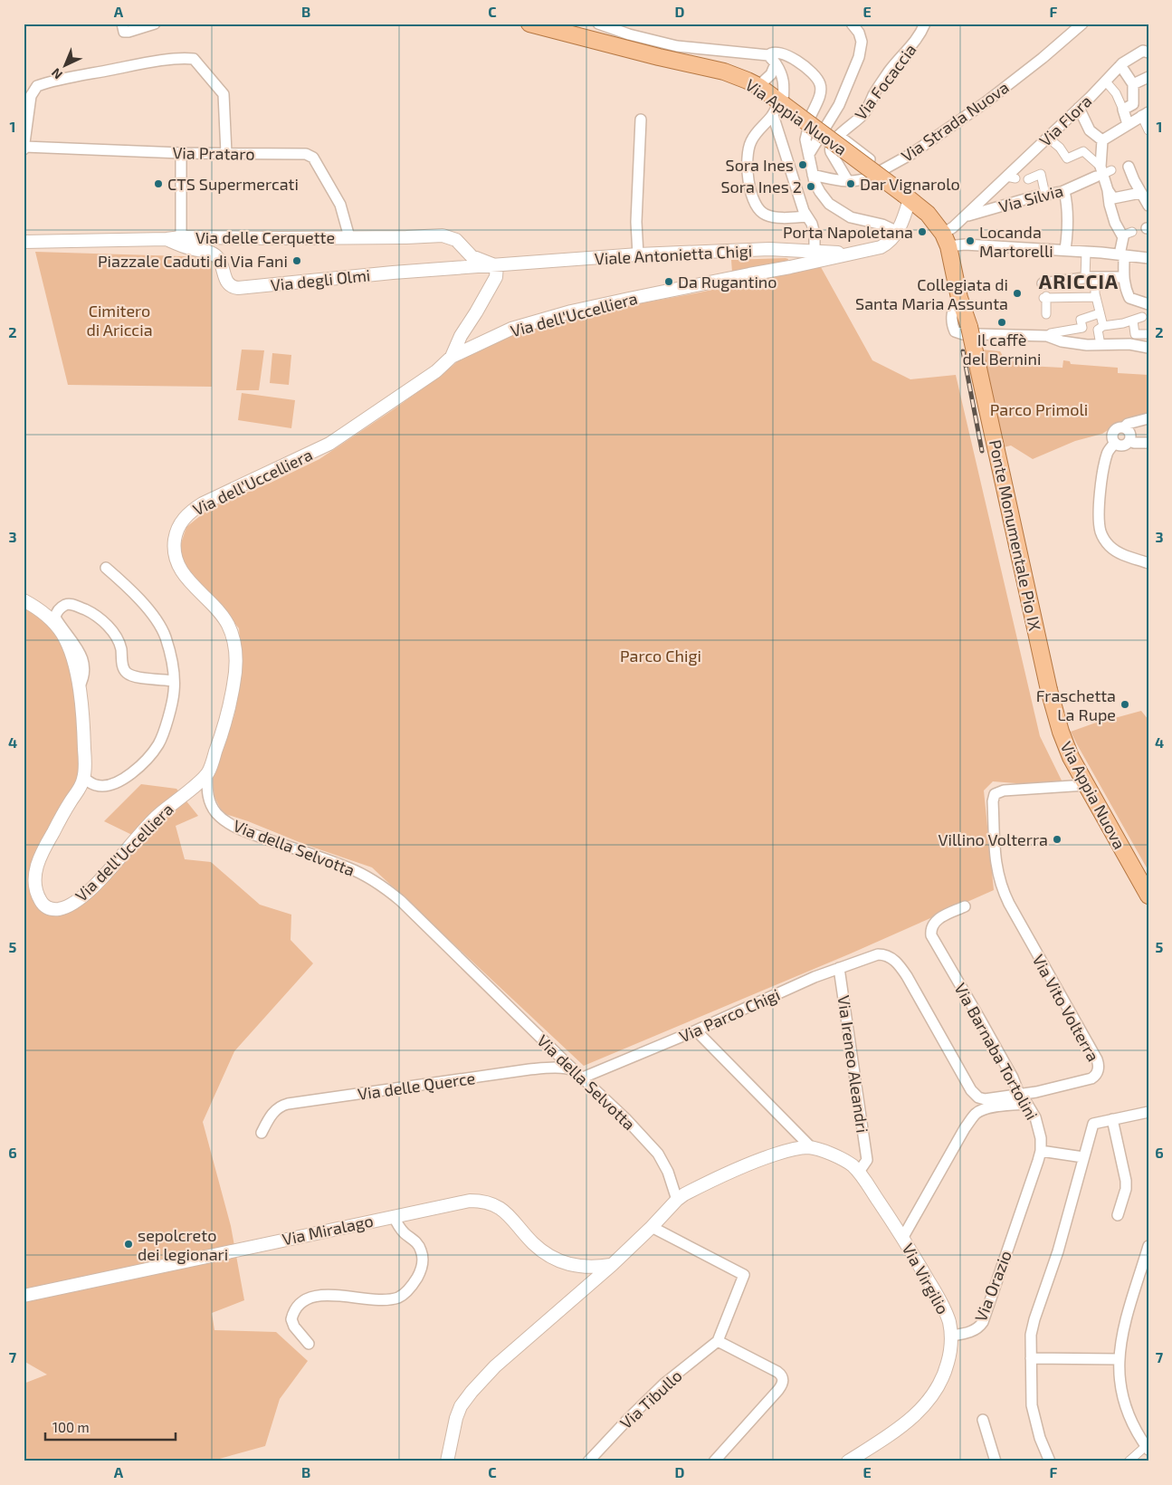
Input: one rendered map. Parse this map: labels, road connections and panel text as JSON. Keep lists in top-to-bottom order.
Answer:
{
  "streets": {
    "main road": ["Via Appia Nuova", "Ponte Monumentale Pio IX"],
    "street": [
      "Via Focaccia",
      "Via Flora",
      "Via Strada Nuova",
      "Via Prataro",
      "Via Silvia",
      "Via delle Cerquette",
      "Viale Antonietta Chigi",
      "Via degli Olmi",
      "Via dell'Uccelliera",
      "Via della Selvotta",
      "Via Vito Volterra",
      "Via Parco Chigi",
      "Via Barnaba Tortolini",
      "Via Ireneo Aleandri",
      "Via delle Querce",
      "Via Miralago",
      "Via Virgilio",
      "Via Orazio",
      "Via Tibullo"
    ]
  },
  "crossings": [
    ["Via Appia Nuova", "Via Flora"],
    ["Via Appia Nuova", "Ponte Monumentale Pio IX"],
    ["Via Appia Nuova", "Via Vito Volterra"],
    ["Via Flora", "Via Silvia"],
    ["Via Prataro", "Via delle Cerquette"],
    ["Via delle Cerquette", "Viale Antonietta Chigi"],
    ["Via delle Cerquette", "Via degli Olmi"],
    ["Viale Antonietta Chigi", "Via degli Olmi"],
    ["Viale Antonietta Chigi", "Via dell'Uccelliera"],
    ["Via dell'Uccelliera", "Via della Selvotta"],
    ["Via della Selvotta", "Via Parco Chigi"],
    ["Via della Selvotta", "Via delle Querce"],
    ["Via della Selvotta", "Via Virgilio"],
    ["Via Vito Volterra", "Via Parco Chigi"],
    ["Via Vito Volterra", "Via Barnaba Tortolini"],
    ["Via Parco Chigi", "Via Ireneo Aleandri"],
    ["Via Parco Chigi", "Via delle Querce"],
    ["Via Barnaba Tortolini", "Via Orazio"],
    ["Via Ireneo Aleandri", "Via Virgilio"],
    ["Via Virgilio", "Via Orazio"]
  ],
  "districts": ["ARICCIA"],
  "parks": ["Cimitero di Ariccia", "Parco Primoli", "Parco Chigi"],
  "places": [
    "Sora Ines",
    "CTS Supermercati",
    "Dar Vignarolo",
    "Sora Ines 2",
    "Porta Napoletana",
    "Locanda Martorelli",
    "Piazzale Caduti di Via Fani",
    "Da Rugantino",
    "Collegiata di Santa Maria Assunta",
    "Il caffè del Bernini",
    "Fraschetta La Rupe",
    "Villino Volterra",
    "sepolcreto dei legionari"
  ],
  "scale_bar": "100 m",
  "north": "bottom left",
  "grid": {
    "columns": [
      "A",
      "B",
      "C",
      "D",
      "E",
      "F"
    ],
    "rows": [
      "1",
      "2",
      "3",
      "4",
      "5",
      "6",
      "7"
    ]
  }
}
